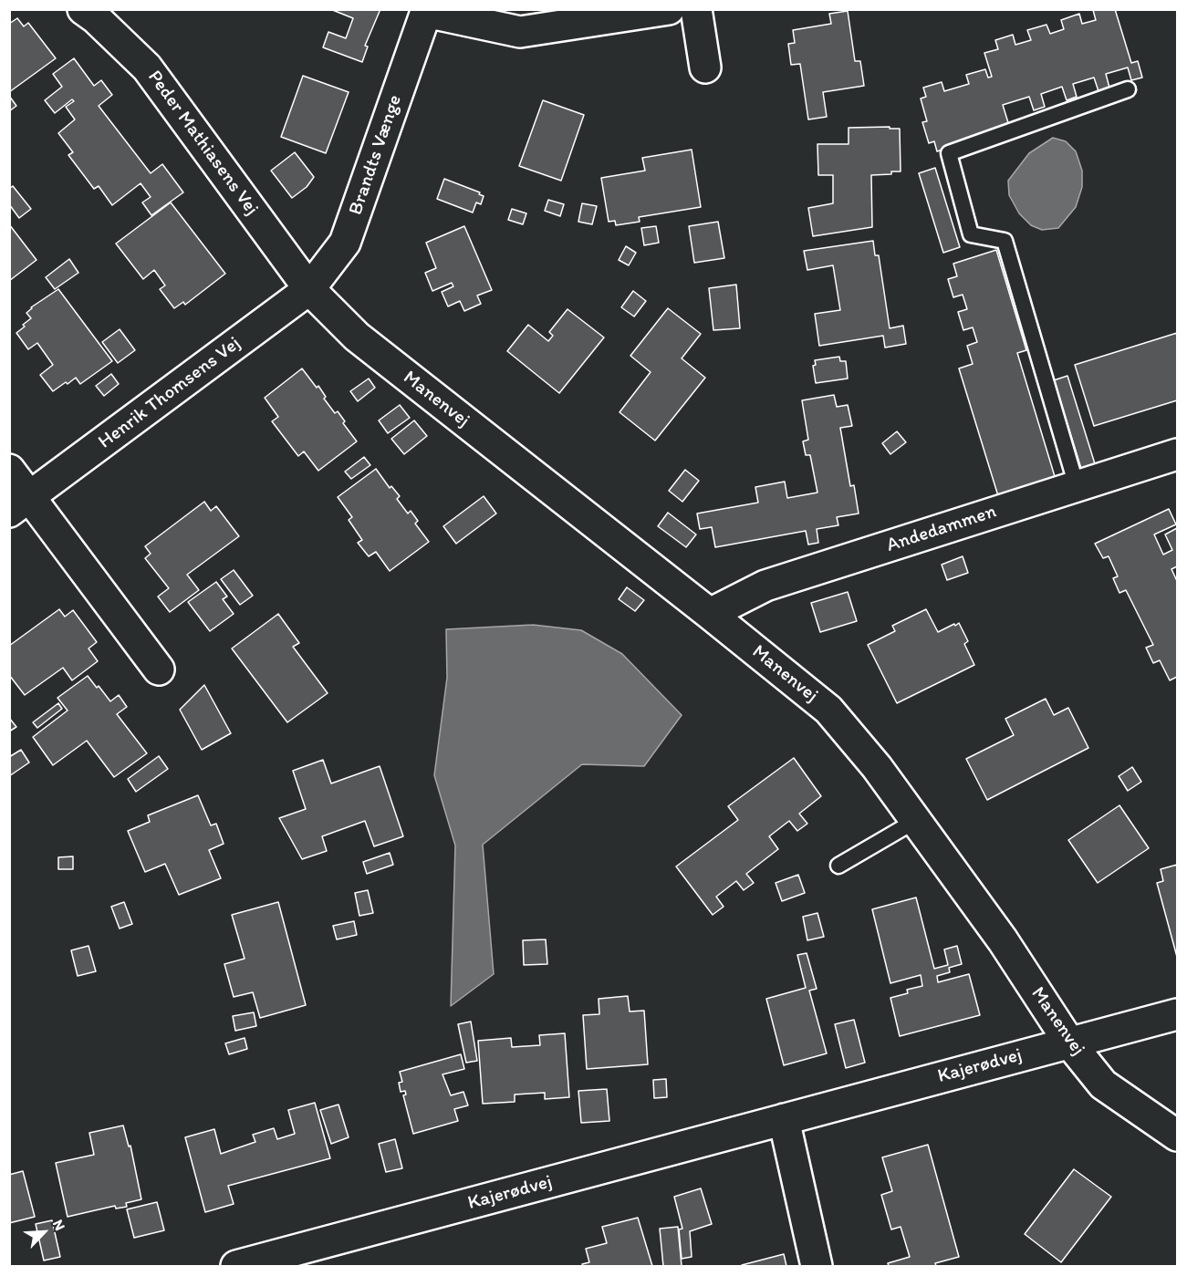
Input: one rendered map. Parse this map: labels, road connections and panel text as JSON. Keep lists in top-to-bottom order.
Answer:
{
  "streets": {
    "street": [
      "Peder Mathiasens Vej",
      "Brandts Vænge",
      "Henrik Thomsens Vej",
      "Manenvej",
      "Andedammen",
      "Kajerødvej"
    ]
  },
  "crossings": [
    ["Peder Mathiasens Vej", "Brandts Vænge"],
    ["Peder Mathiasens Vej", "Henrik Thomsens Vej"],
    ["Peder Mathiasens Vej", "Manenvej"],
    ["Brandts Vænge", "Henrik Thomsens Vej"],
    ["Brandts Vænge", "Manenvej"],
    ["Henrik Thomsens Vej", "Manenvej"],
    ["Manenvej", "Andedammen"],
    ["Manenvej", "Kajerødvej"]
  ],
  "north": "top right"
}
